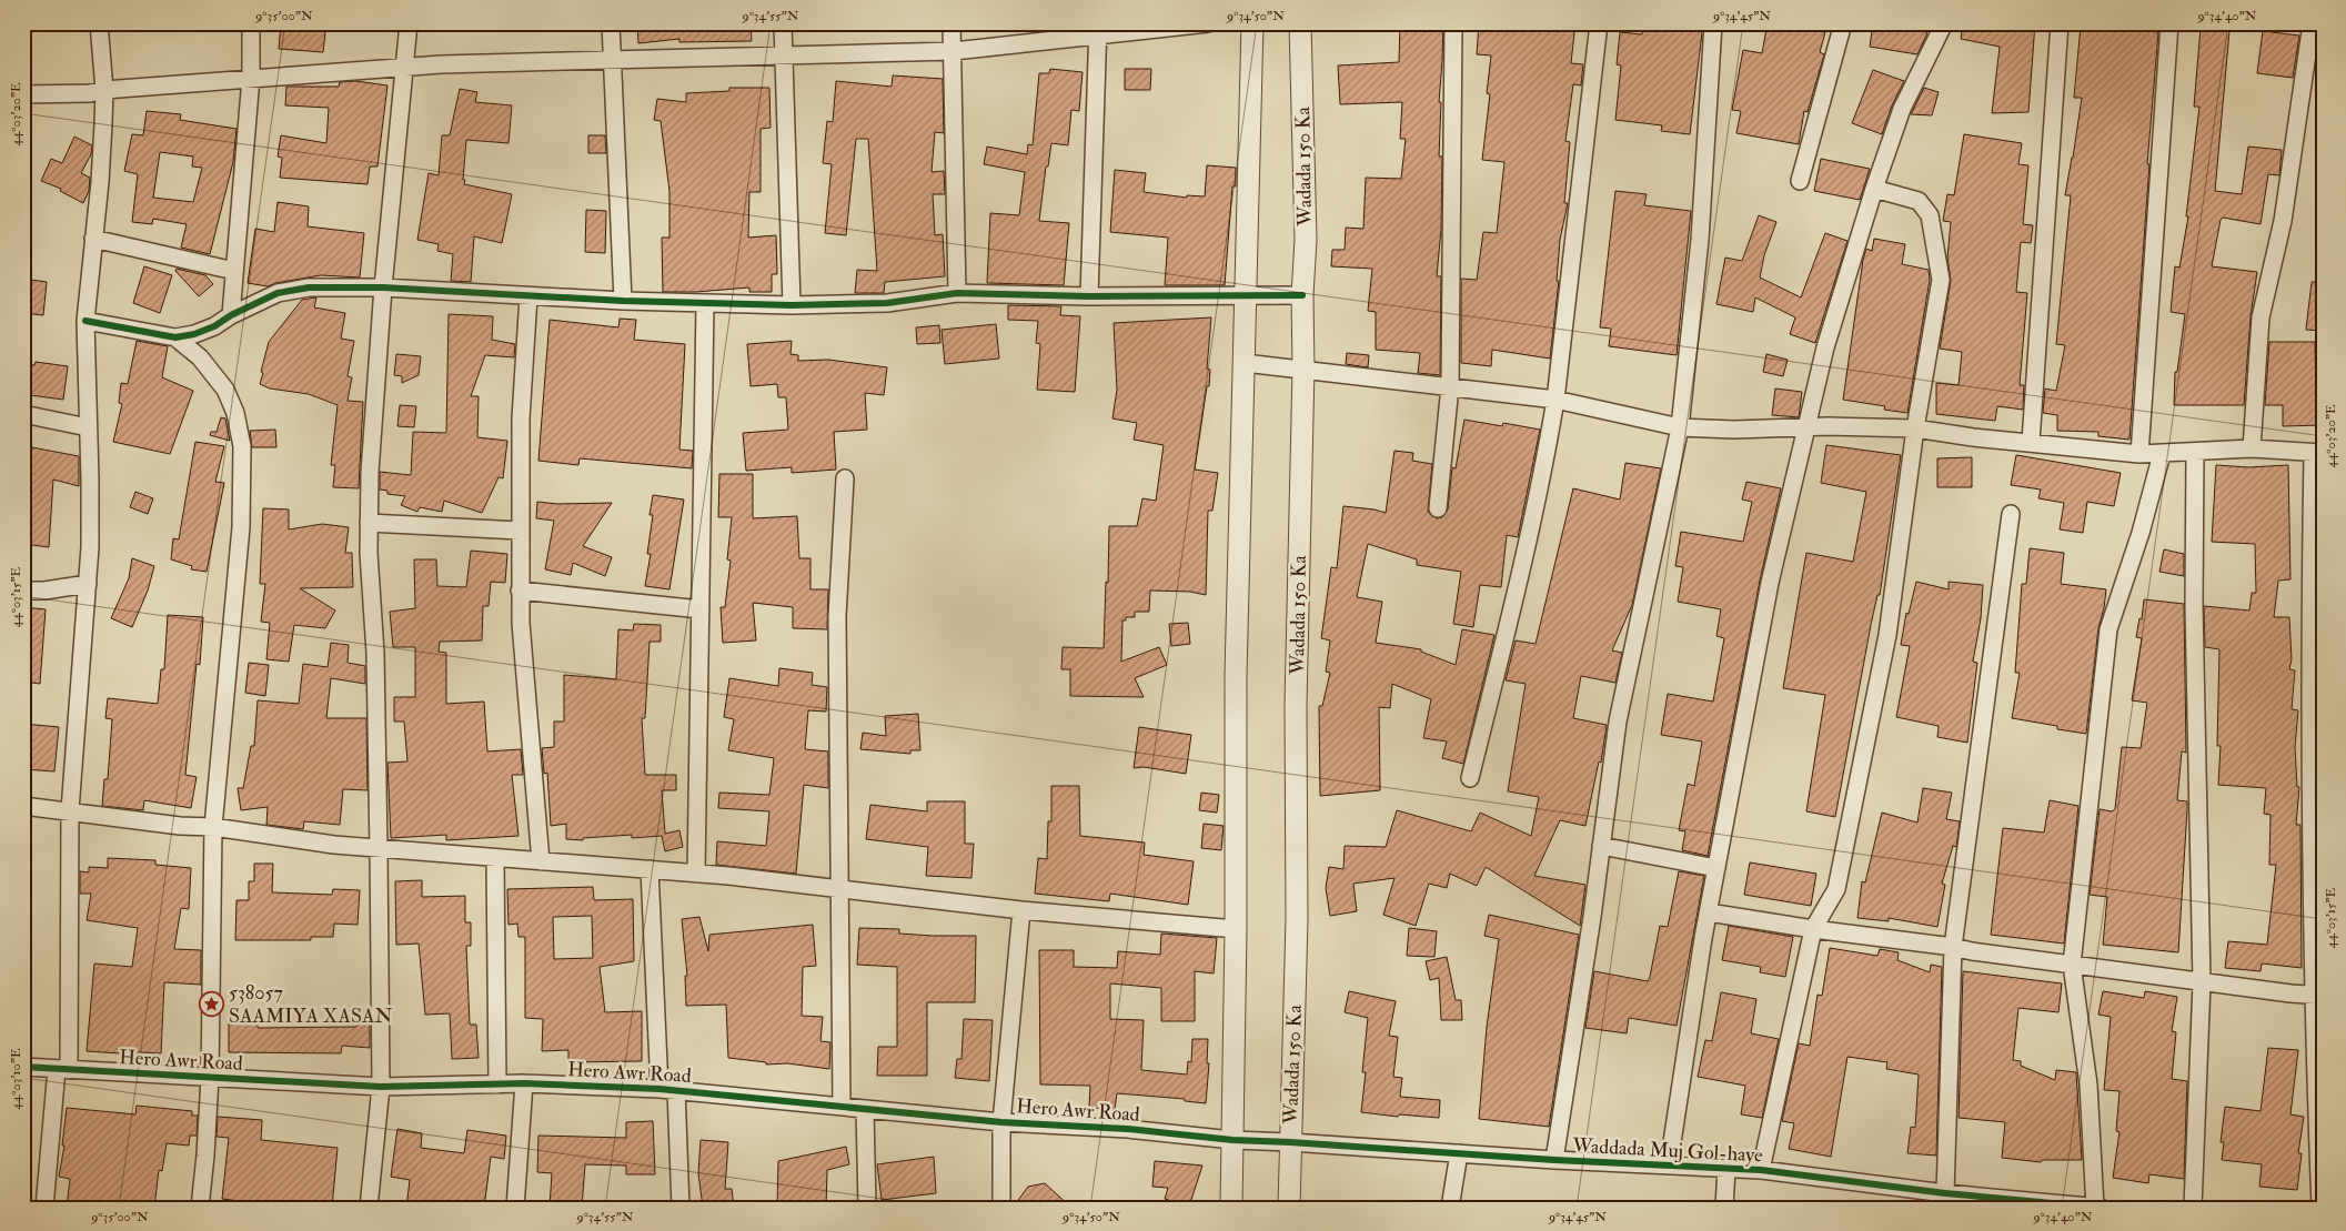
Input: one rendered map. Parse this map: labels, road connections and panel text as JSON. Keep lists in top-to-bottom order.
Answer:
{
  "streets": {
    "street": ["Wadada 150 Ka", "Hero Awr Road", "Waddada Muj Gol-haye"]
  },
  "crossings": [
    ["Wadada 150 Ka", "Waddada Muj Gol-haye"],
    ["Hero Awr Road", "Waddada Muj Gol-haye"]
  ],
  "places": {
    "place": ["538057 SAAMIYA XASAN"]
  },
  "coordinates": [
    "9°35'00\"N",
    "9°34'55\"N",
    "9°34'50\"N",
    "9°34'45\"N",
    "9°34'40\"N",
    "44°03'20\"E",
    "44°03'15\"E",
    "44°03'10\"E"
  ]
}
